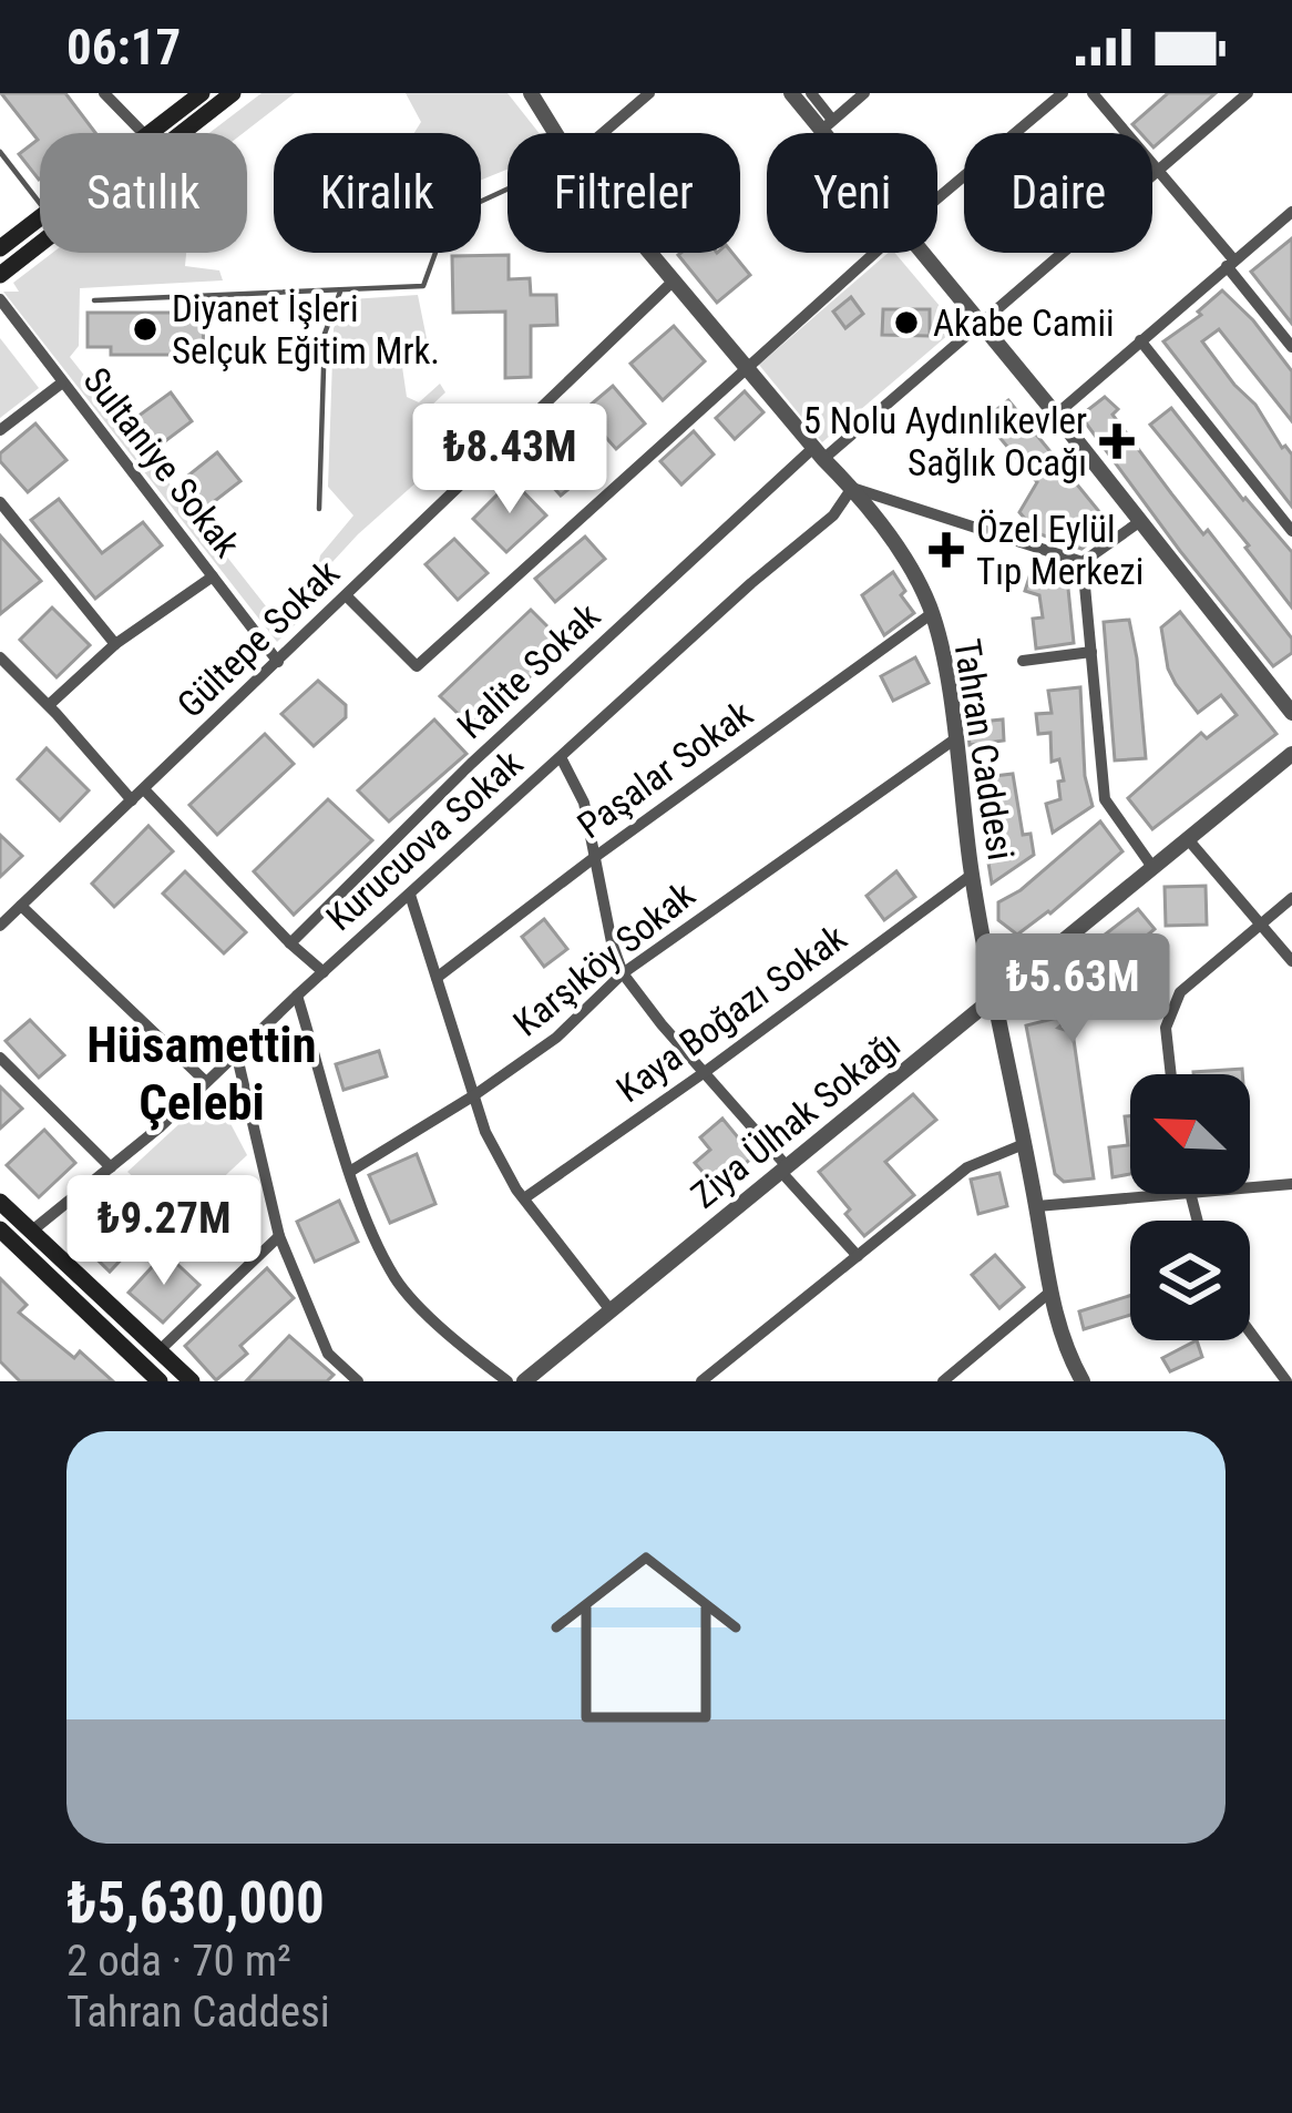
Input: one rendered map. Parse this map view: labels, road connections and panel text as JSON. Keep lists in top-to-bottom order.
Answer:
{
  "streets": {
    "street": [
      "Sultaniye Sokak",
      "Gültepe Sokak",
      "Kalite Sokak",
      "Tahran Caddesi",
      "Paşalar Sokak",
      "Kurucuova Sokak",
      "Karşıköy Sokak",
      "Kaya Boğazı Sokak",
      "Ziya Ülhak Sokağı"
    ]
  },
  "crossings": [
    ["Sultaniye Sokak", "Gültepe Sokak"],
    ["Gültepe Sokak", "Tahran Caddesi"],
    ["Kalite Sokak", "Tahran Caddesi"],
    ["Tahran Caddesi", "Paşalar Sokak"],
    ["Tahran Caddesi", "Kurucuova Sokak"],
    ["Tahran Caddesi", "Karşıköy Sokak"],
    ["Tahran Caddesi", "Kaya Boğazı Sokak"],
    ["Tahran Caddesi", "Ziya Ülhak Sokağı"]
  ],
  "districts": ["Hüsamettin Çelebi"],
  "places": {
    "other": ["Akabe Camii", "Diyanet İşleri Selçuk Eğitim Mrk."],
    "health": ["5 Nolu Aydınlıkevler Sağlık Ocağı", "Özel Eylül Tıp Merkezi"]
  },
  "north": "top left",
  "page": {
    "status": "06:17",
    "chip": [
      "Satılık",
      "Kiralık",
      "Filtreler",
      "Yeni",
      "Daire"
    ],
    "price": ["₺8.43M", "₺5.63M", "₺9.27M"],
    "list": [
      {
        "name": "₺5,630,000",
        "note": "2 oda · 70 m² · Tahran Caddesi"
      }
    ]
  }
}
